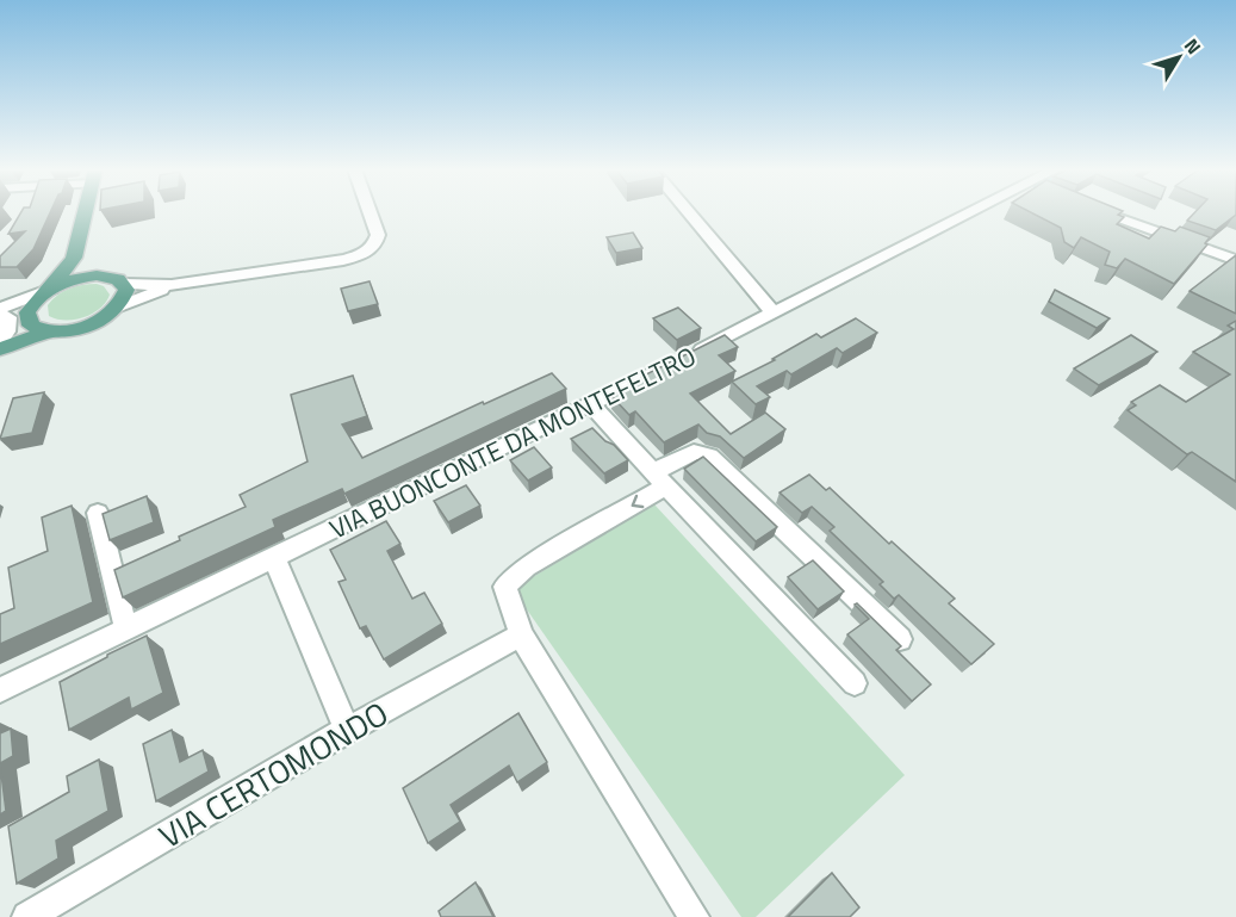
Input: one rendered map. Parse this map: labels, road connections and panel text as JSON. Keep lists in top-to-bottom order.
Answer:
{
  "streets": {
    "street": ["VIA BUONCONTE DA MONTEFELTRO", "VIA CERTOMONDO"]
  },
  "north": "top right"
}
